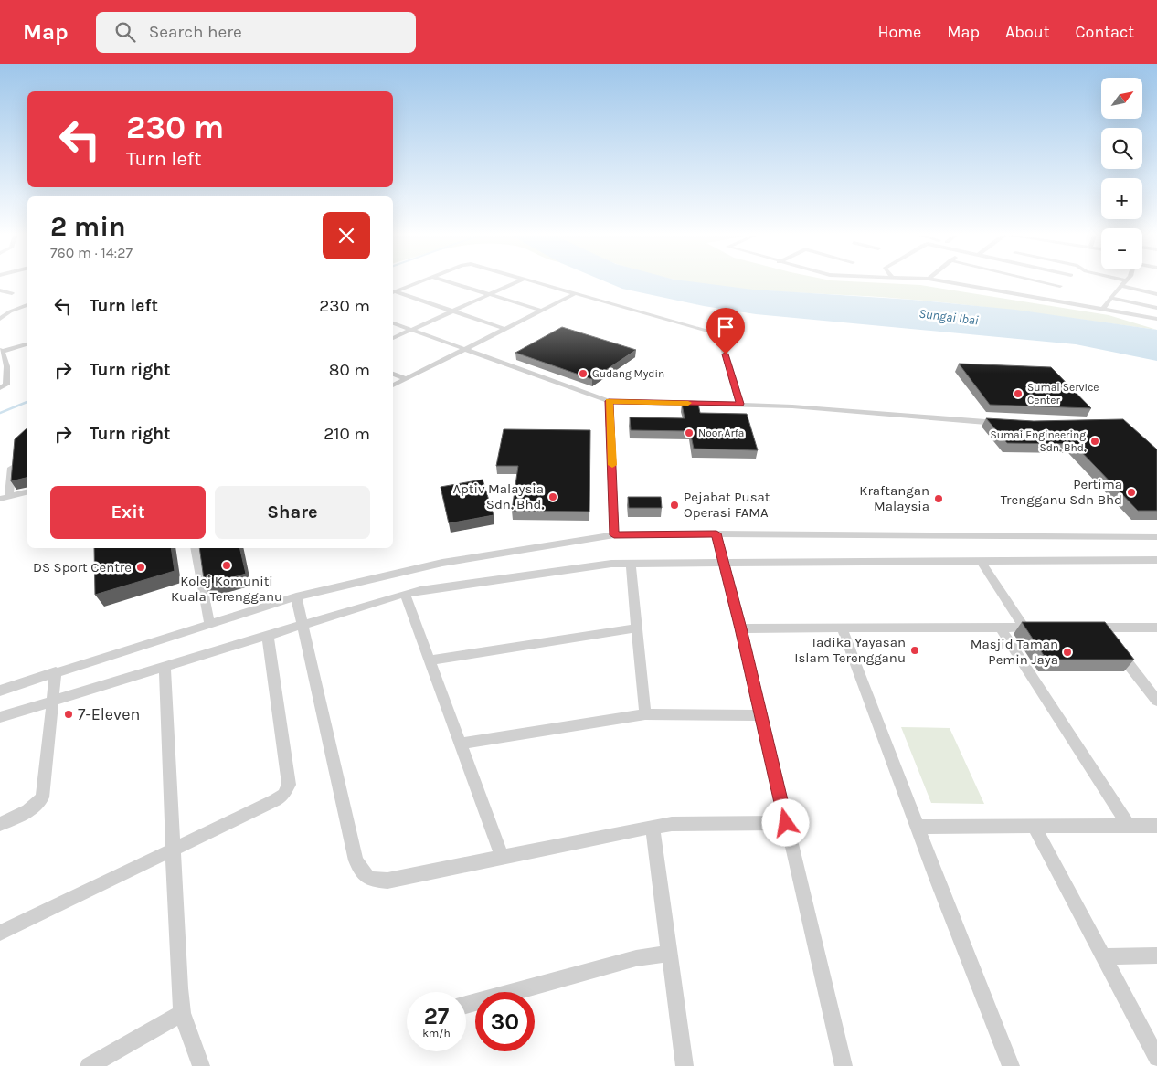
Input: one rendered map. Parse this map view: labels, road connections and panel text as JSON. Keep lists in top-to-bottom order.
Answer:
{
  "water": ["Sungai Ibai"],
  "places": [
    "Gudang Mydin",
    "Sumai Service Center",
    "Noor Arfa",
    "Sumai Engineering Sdn. Bhd.",
    "Pertima Trengganu Sdn Bhd",
    "Aptiv Malaysia Sdn. Bhd.",
    "Kraftangan Malaysia",
    "Pejabat Pusat Operasi FAMA",
    "Kolej Komuniti Kuala Terengganu",
    "DS Sport Centre",
    "Tadika Yayasan Islam Terengganu",
    "Masjid Taman Pemin Jaya",
    "7-Eleven"
  ],
  "north": "top right",
  "page": {
    "header": "Map",
    "search": "Search here",
    "nav": [
      "Home",
      "Map",
      "About",
      "Contact"
    ],
    "map_buttons": ["+", "−"],
    "turn": ["230 m", "Turn left"],
    "heading": ["2 min", "760 m · 14:27"],
    "list": [
      {
        "name": "Turn left",
        "value": "230 m"
      },
      {
        "name": "Turn right",
        "value": "80 m"
      },
      {
        "name": "Turn right",
        "value": "210 m"
      }
    ],
    "buttons": ["Exit", "Share"],
    "speed": "27 km/h",
    "limit": "30"
  }
}
